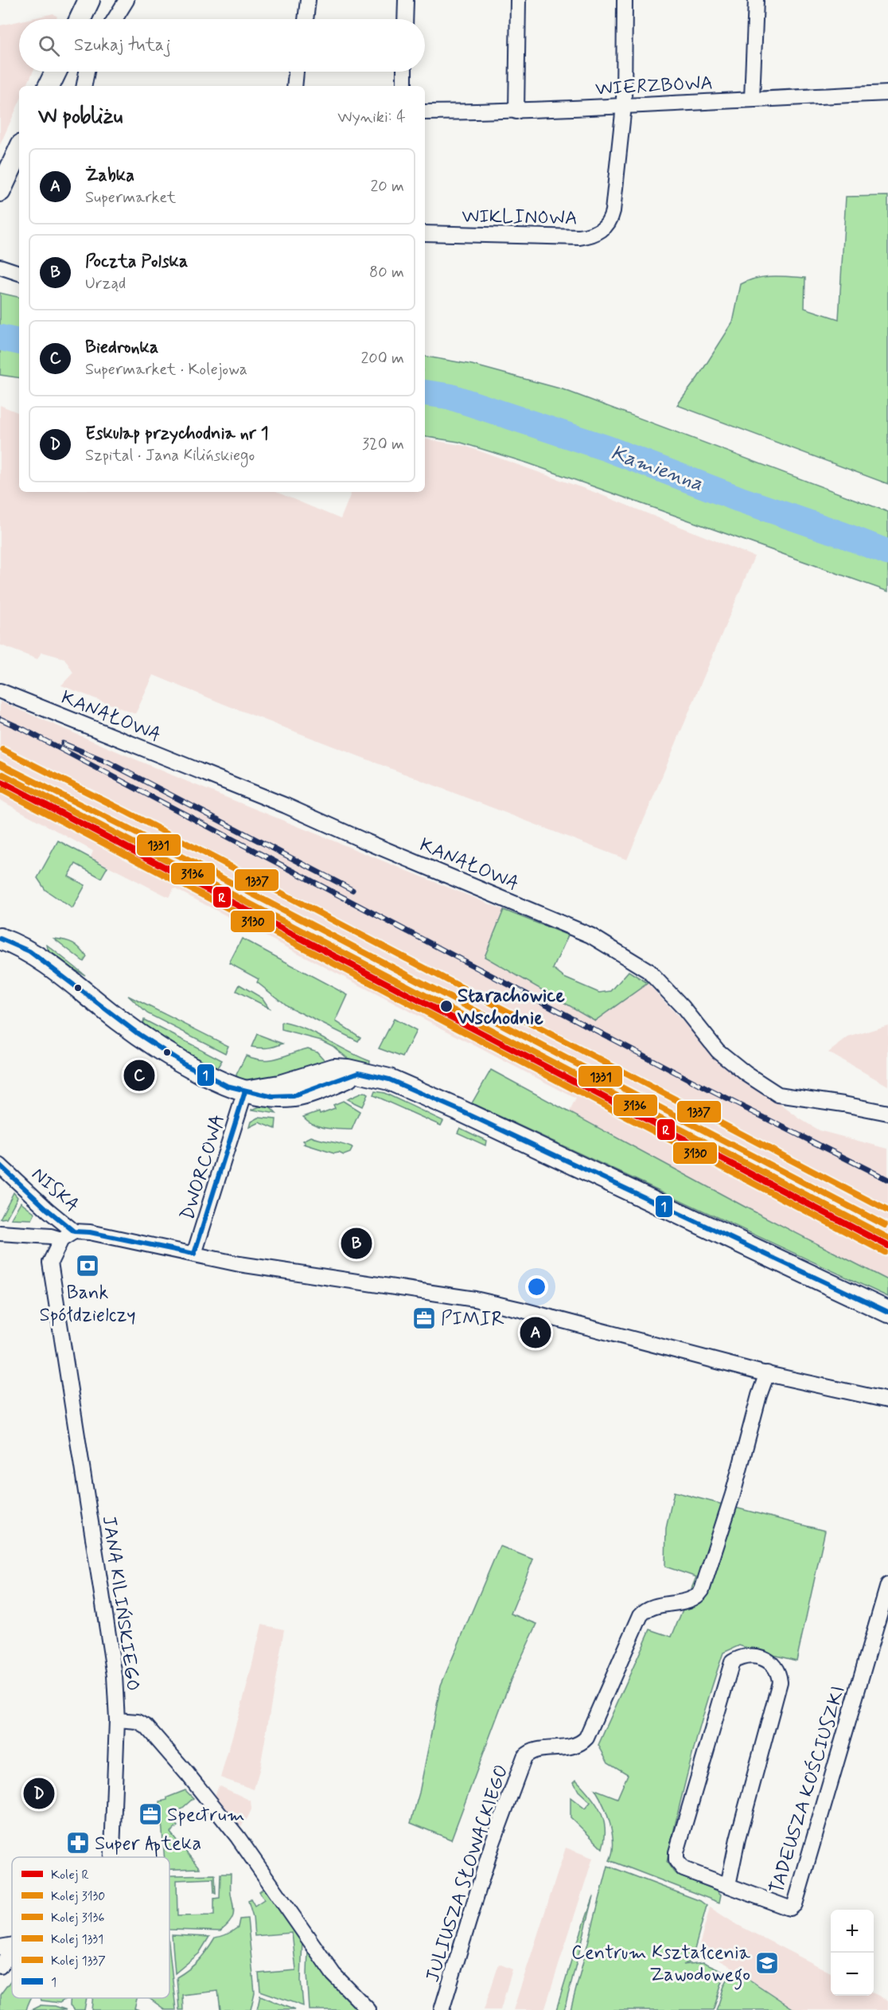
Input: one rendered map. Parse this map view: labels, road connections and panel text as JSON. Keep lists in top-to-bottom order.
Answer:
{
  "streets": {
    "street": [
      "WIERZBOWA",
      "WIKLINOWA",
      "KANAŁOWA",
      "DWORCOWA",
      "NISKA",
      "JANA KILIŃSKIEGO",
      "TADEUSZA KOŚCIUSZKI",
      "JULIUSZA SŁOWACKIEGO"
    ]
  },
  "crossings": [
    ["WIERZBOWA", "WIKLINOWA"],
    ["DWORCOWA", "NISKA"],
    ["NISKA", "JULIUSZA SŁOWACKIEGO"]
  ],
  "water": ["Kamienna"],
  "places": {
    "other": ["Starachowice Wschodnie"],
    "bank": ["Bank Spółdzielczy"],
    "office": ["PIMIR", "Spectrum"],
    "pharmacy": ["Super Apteka"],
    "school or university": ["Centrum Kształcenia Zawodowego"]
  },
  "lines": [
    "rail line 1337",
    "rail line 1331",
    "rail line 3136",
    "rail line R",
    "rail line 3130",
    "transit line 1"
  ],
  "legend": [
    "Kolej R",
    "Kolej 3130",
    "Kolej 3136",
    "Kolej 1331",
    "Kolej 1337",
    "1"
  ],
  "page": {
    "search": "Szukaj tutaj",
    "heading": ["W pobliżu", "Wyniki: 4"],
    "list": [
      {
        "mark": "A",
        "name": "Żabka",
        "note": "Supermarket",
        "value": "20 m"
      },
      {
        "mark": "B",
        "name": "Poczta Polska",
        "note": "Urząd",
        "value": "80 m"
      },
      {
        "mark": "C",
        "name": "Biedronka",
        "note": "Supermarket · Kolejowa",
        "value": "200 m"
      },
      {
        "mark": "D",
        "name": "Eskulap przychodnia nr 1",
        "note": "Szpital · Jana Kilińskiego",
        "value": "320 m"
      }
    ],
    "pins": [
      "C",
      "B",
      "A",
      "D"
    ],
    "map_buttons": ["+", "−"]
  }
}
